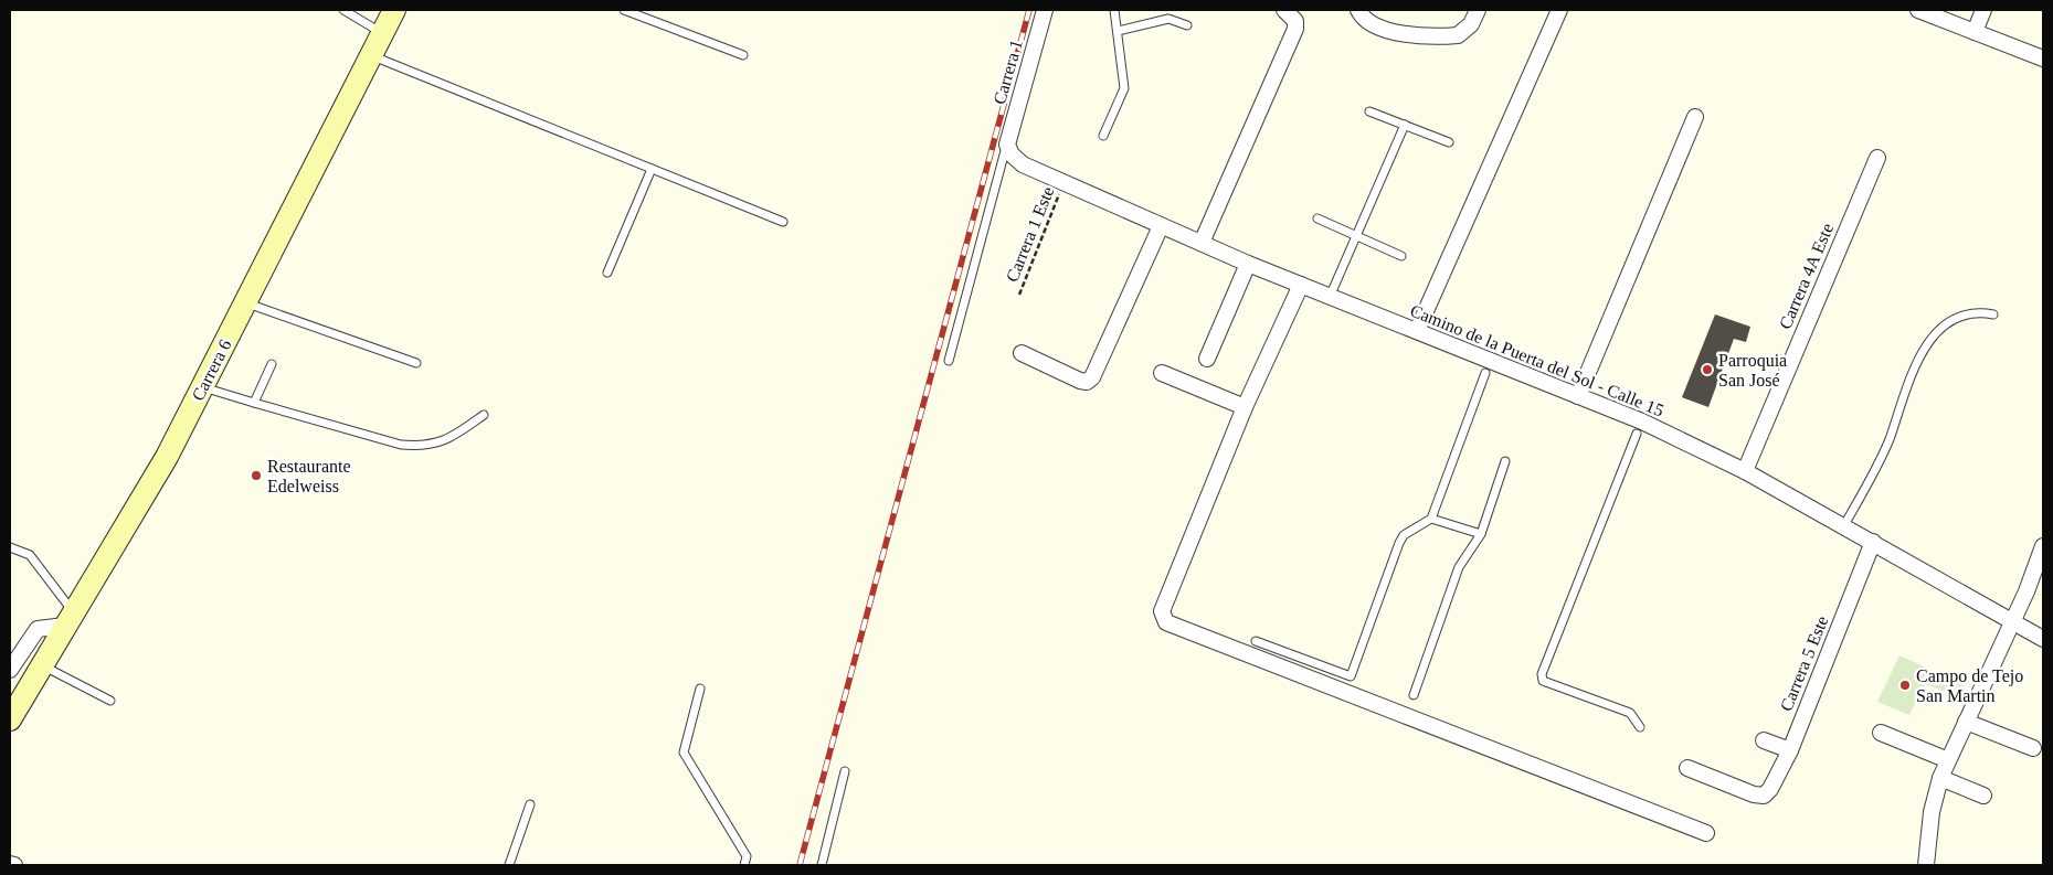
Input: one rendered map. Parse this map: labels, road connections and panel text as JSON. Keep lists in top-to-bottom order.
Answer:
{
  "streets": {
    "main road": ["Carrera 6"],
    "street": [
      "Carrera 1",
      "Carrera 4A Este",
      "Camino de la Puerta del Sol - Calle 15",
      "Carrera 5 Este"
    ],
    "path": ["Carrera 1 Este"]
  },
  "crossings": [
    ["Carrera 1", "Camino de la Puerta del Sol - Calle 15"],
    ["Carrera 1 Este", "Camino de la Puerta del Sol - Calle 15"],
    ["Carrera 4A Este", "Camino de la Puerta del Sol - Calle 15"],
    ["Camino de la Puerta del Sol - Calle 15", "Carrera 5 Este"]
  ],
  "places": ["Parroquia San José", "Restaurante Edelweiss", "Campo de Tejo San Martin"]
}
